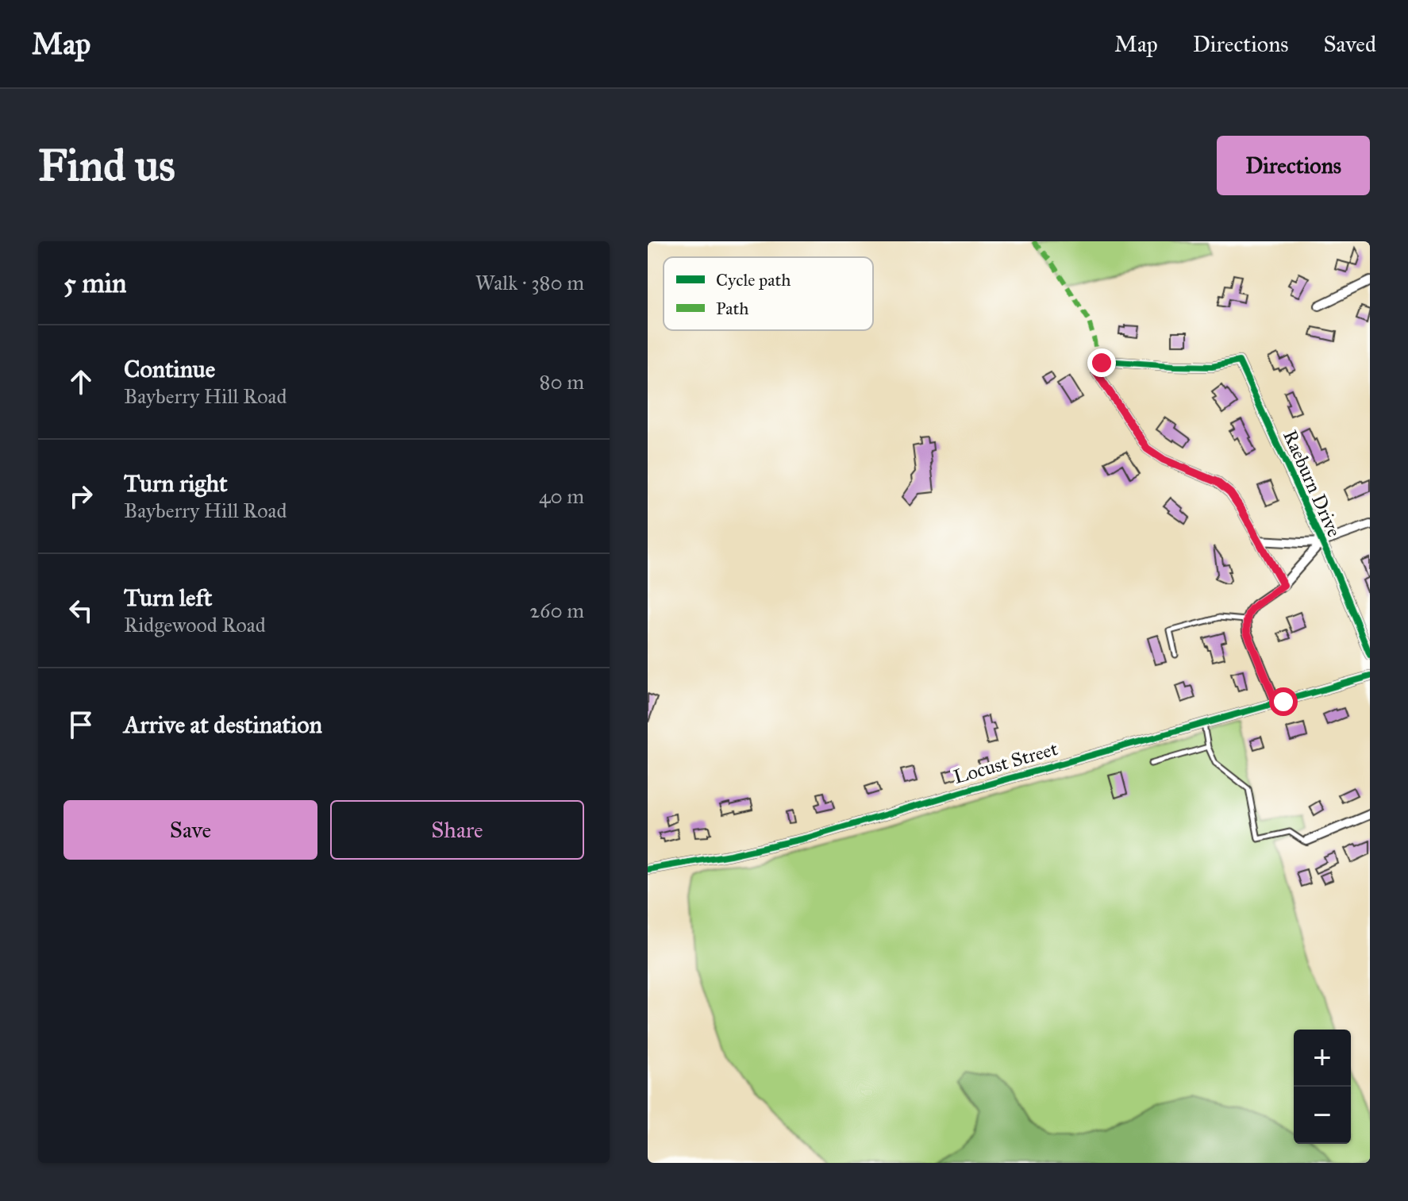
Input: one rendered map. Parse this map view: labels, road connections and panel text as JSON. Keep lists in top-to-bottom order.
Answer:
{
  "streets": {
    "street": ["Raeburn Drive", "Locust Street"]
  },
  "legend": ["Cycle path", "Path"],
  "page": {
    "header": "Map",
    "nav": ["Map", "Directions", "Saved"],
    "buttons": [
      "Directions",
      ["Save", "Share"]
    ],
    "title": "Find us",
    "heading": ["5 min", "Walk · 380 m"],
    "list": [
      ["Continue", "Bayberry Hill Road", "80 m"],
      ["Turn right", "Bayberry Hill Road", "40 m"],
      ["Turn left", "Ridgewood Road", "260 m"],
      "Arrive at destination"
    ],
    "map_buttons": ["+", "−"]
  }
}
